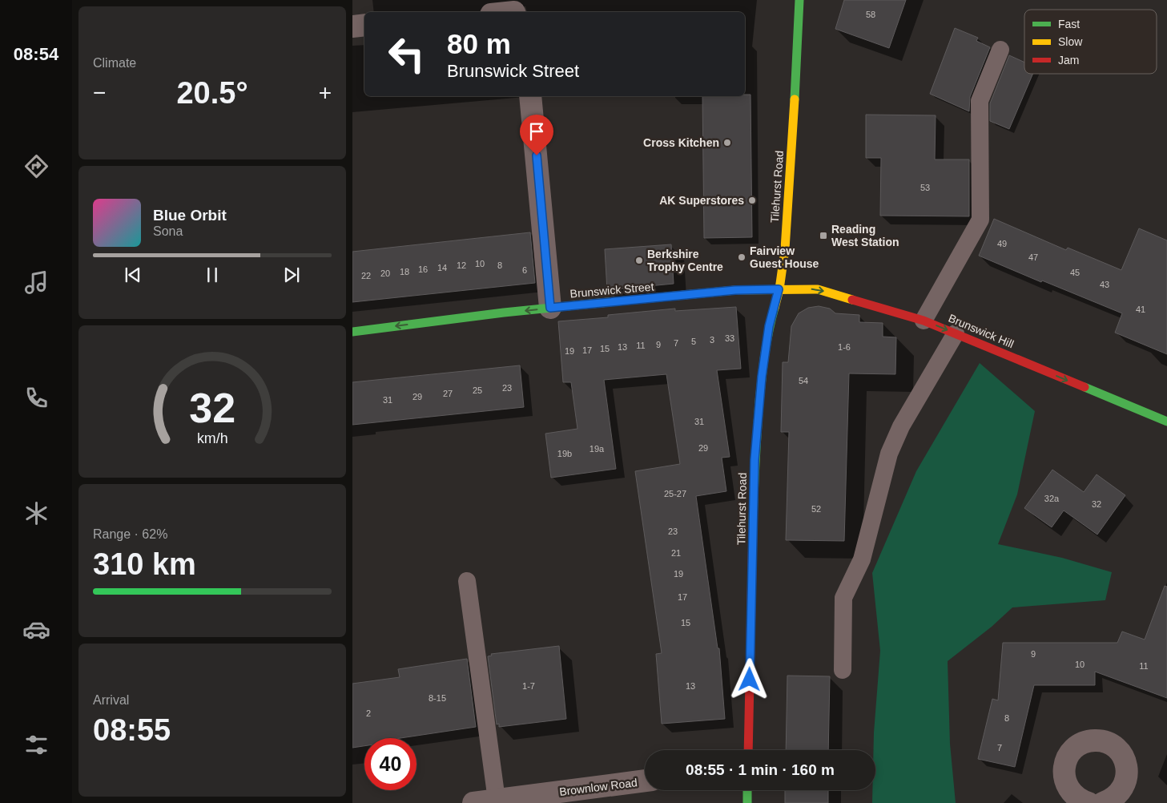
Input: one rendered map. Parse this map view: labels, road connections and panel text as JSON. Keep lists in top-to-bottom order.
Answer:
{
  "streets": {
    "street": [
      "Tilehurst Road",
      "Brunswick Street",
      "Brunswick Hill",
      "Brownlow Road"
    ]
  },
  "crossings": [
    ["Tilehurst Road", "Brunswick Street"],
    ["Tilehurst Road", "Brunswick Hill"],
    ["Brunswick Street", "Brunswick Hill"]
  ],
  "one_way": ["Brunswick Street", "Brunswick Hill"],
  "places": {
    "other": [
      "Cross Kitchen",
      "AK Superstores",
      "Fairview Guest House",
      "Berkshire Trophy Centre"
    ],
    "transit": ["Reading West Station"]
  },
  "house_numbers": [
    "58",
    "53",
    "49",
    "47",
    "10",
    "12",
    "8",
    "14",
    "16",
    "6",
    "18",
    "45",
    "20",
    "22",
    "43",
    "41",
    "33",
    "3",
    "5",
    "7",
    "9",
    "11",
    "13",
    "1-6",
    "15",
    "17",
    "19",
    "54",
    "23",
    "25",
    "27",
    "29",
    "31",
    "31",
    "29",
    "19a",
    "19b",
    "25-27",
    "32a",
    "32",
    "52",
    "23",
    "21",
    "19",
    "17",
    "15",
    "9",
    "10",
    "11",
    "1-7",
    "13",
    "8-15",
    "2",
    "8",
    "7"
  ],
  "legend": ["Fast", "Slow", "Jam"],
  "page": {
    "tabs": "08:54",
    "tile": [
      "Climate",
      ["Range · 62%", "310 km"],
      ["Arrival", "08:55"]
    ],
    "turn": ["80 m", "Brunswick Street"],
    "heat": ["−", "20.5°", "+"],
    "song": ["Blue Orbit", "Sona"],
    "limit": "40",
    "trip": "08:55 · 1 min · 160 m",
    "gauge": ["32", "km/h"]
  }
}
